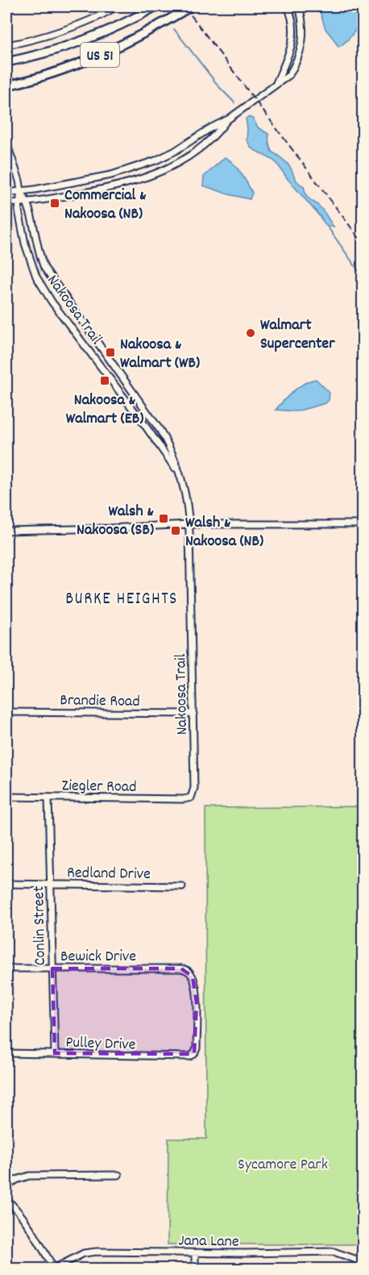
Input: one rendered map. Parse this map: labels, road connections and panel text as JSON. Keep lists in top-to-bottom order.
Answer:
{
  "streets": {
    "main road": ["US 51"],
    "street": [
      "Nakoosa Trail",
      "Brandie Road",
      "Ziegler Road",
      "Redland Drive",
      "Conlin Street",
      "Bewick Drive",
      "Pulley Drive",
      "Jana Lane"
    ]
  },
  "crossings": [
    ["Nakoosa Trail", "Brandie Road"],
    ["Nakoosa Trail", "Ziegler Road"],
    ["Ziegler Road", "Conlin Street"],
    ["Redland Drive", "Conlin Street"],
    ["Conlin Street", "Bewick Drive"],
    ["Conlin Street", "Pulley Drive"],
    ["Bewick Drive", "Pulley Drive"]
  ],
  "districts": ["BURKE HEIGHTS"],
  "parks": ["Sycamore Park"],
  "places": {
    "transit": [
      "Commercial & Nakoosa (NB)",
      "Nakoosa & Walmart (WB)",
      "Nakoosa & Walmart (EB)",
      "Walsh & Nakoosa (SB)",
      "Walsh & Nakoosa (NB)"
    ],
    "other": ["Walmart Supercenter"]
  }
}
